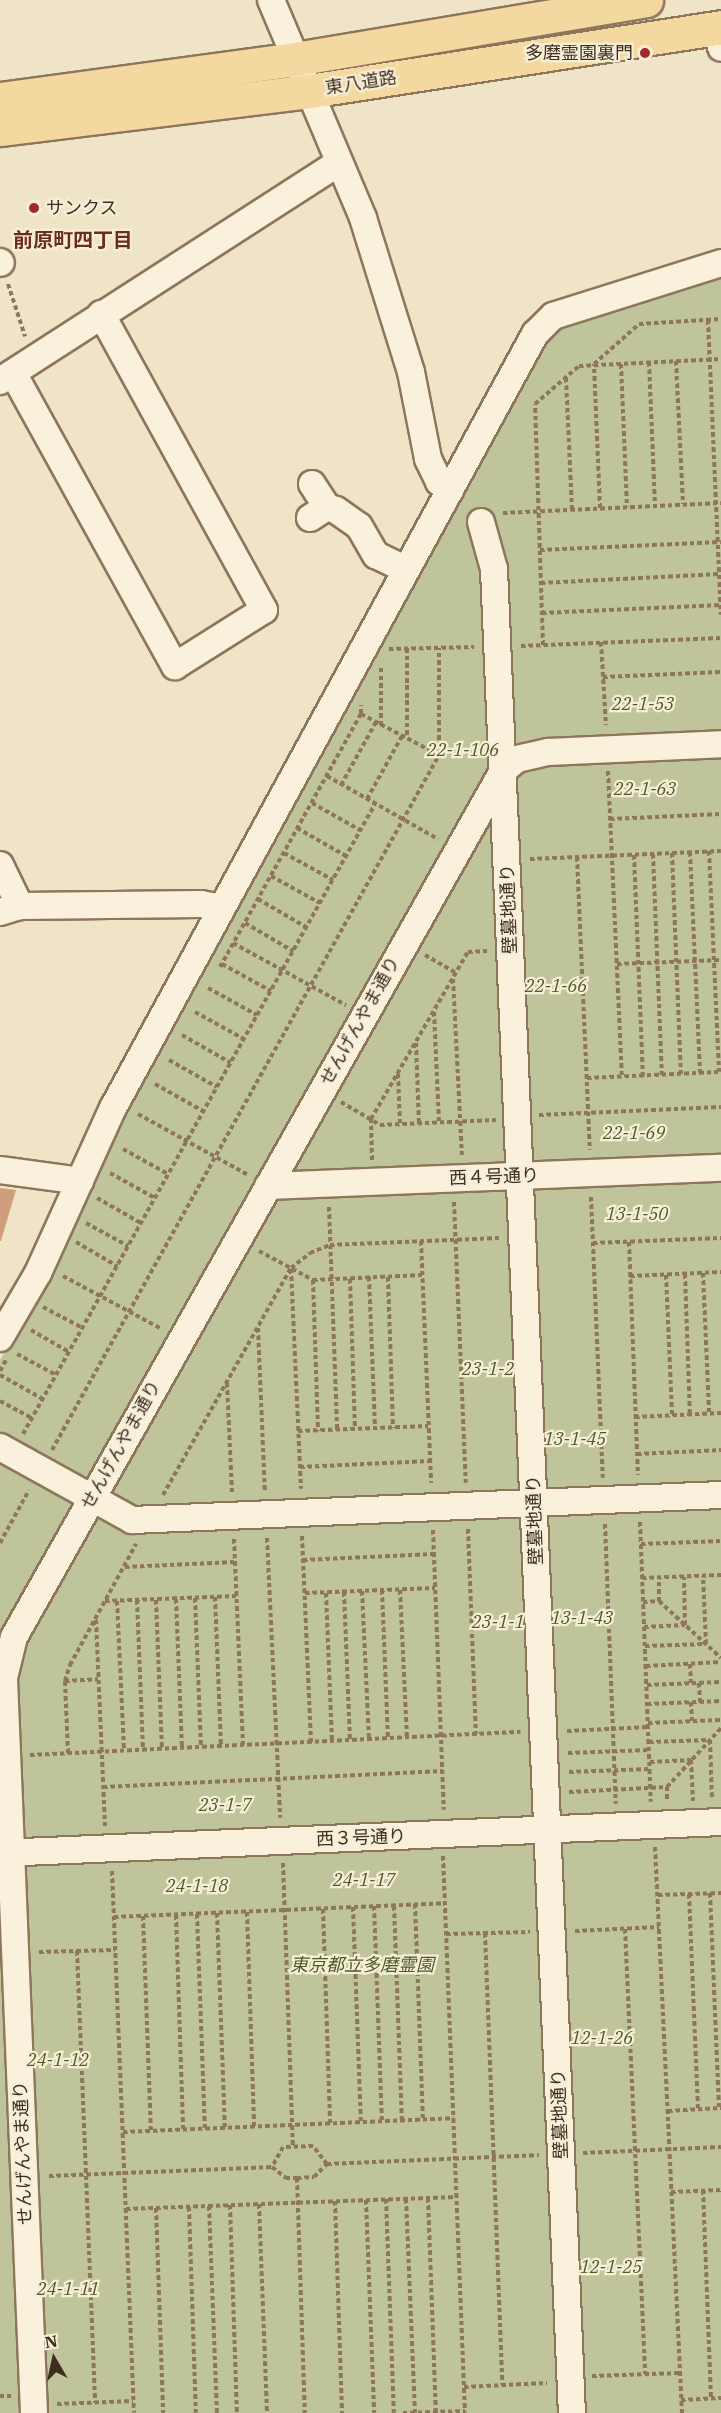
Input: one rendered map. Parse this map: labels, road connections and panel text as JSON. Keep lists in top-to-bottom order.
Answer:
{
  "streets": {
    "main road": ["東八道路"],
    "street": [
      "壁墓地通り",
      "せんげんやま通り",
      "西４号通り",
      "西３号通り"
    ]
  },
  "crossings": [
    ["壁墓地通り", "せんげんやま通り"],
    ["壁墓地通り", "西４号通り"],
    ["壁墓地通り", "西３号通り"],
    ["せんげんやま通り", "西４号通り"],
    ["せんげんやま通り", "西３号通り"]
  ],
  "districts": ["前原町四丁目"],
  "parks": [
    "22-1-53",
    "22-1-106",
    "22-1-63",
    "22-1-66",
    "22-1-69",
    "13-1-50",
    "23-1-2",
    "13-1-45",
    "13-1-43",
    "23-1-1",
    "23-1-7",
    "24-1-17",
    "24-1-18",
    "東京都立多磨霊園",
    "12-1-26",
    "24-1-12",
    "12-1-25",
    "24-1-11"
  ],
  "places": ["多磨霊園裏門", "サンクス"],
  "north": "top"
}
